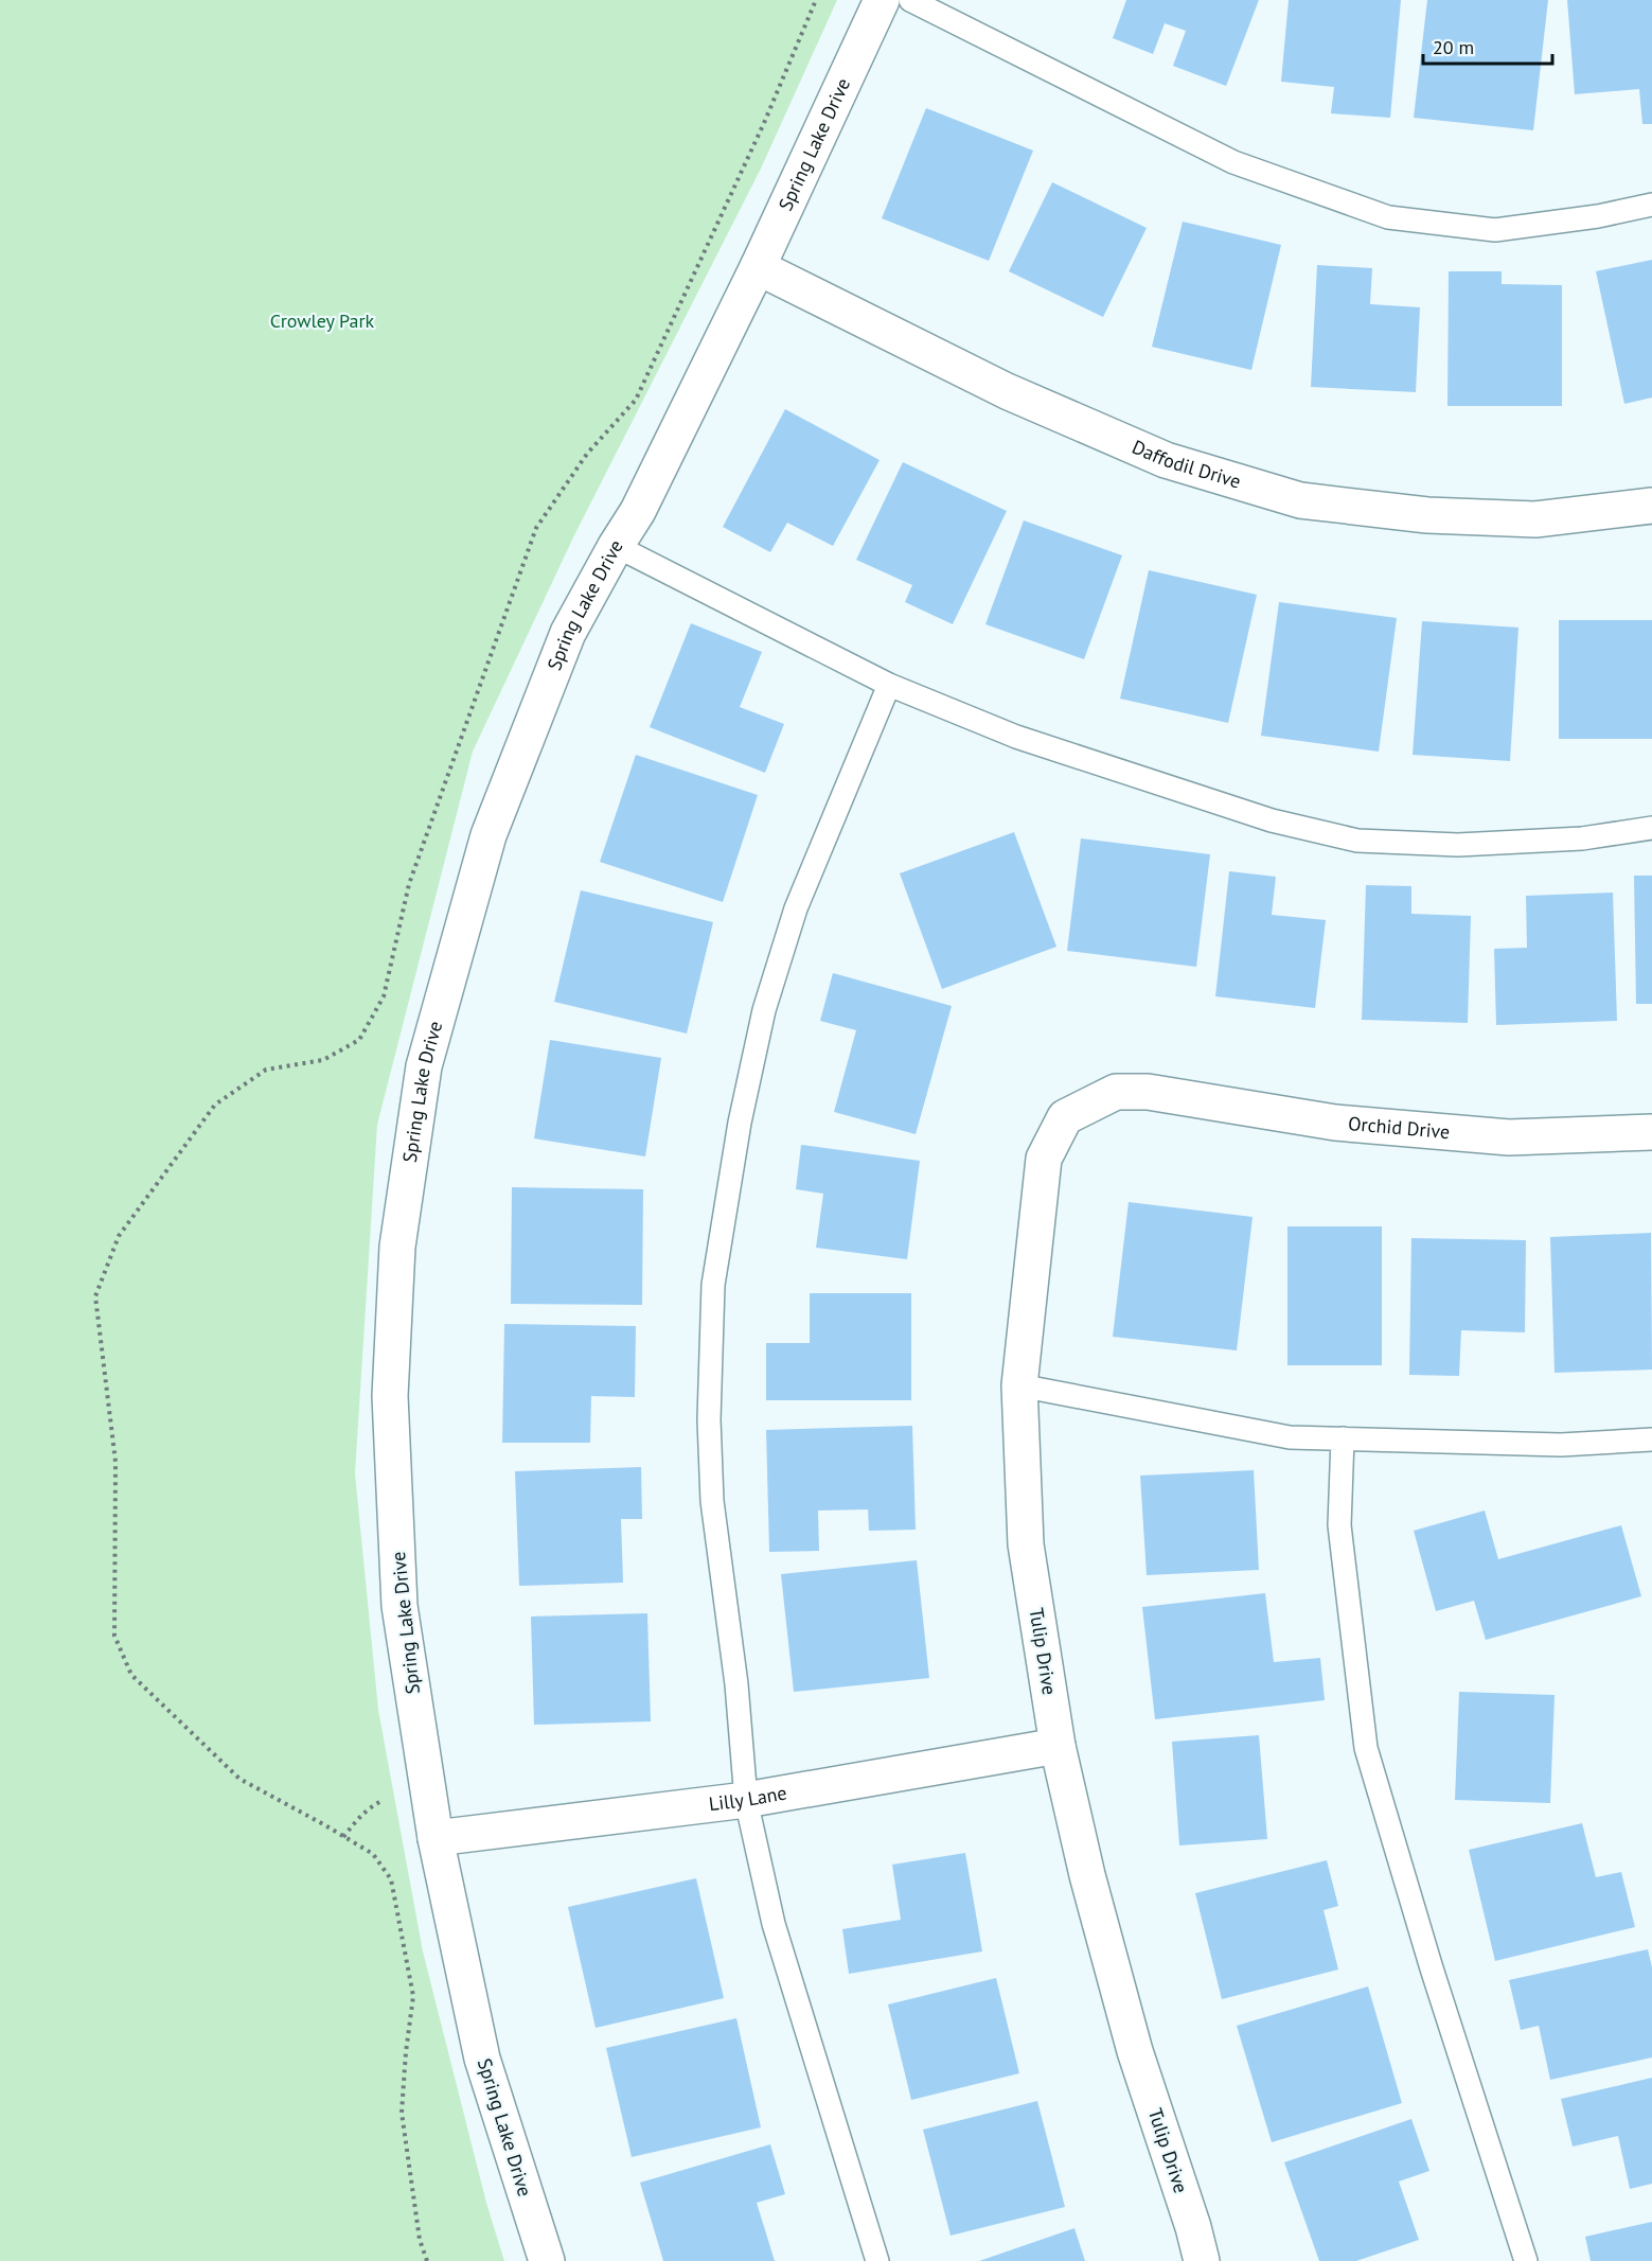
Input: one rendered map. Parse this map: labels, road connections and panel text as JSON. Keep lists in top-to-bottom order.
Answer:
{
  "streets": {
    "street": [
      "Spring Lake Drive",
      "Daffodil Drive",
      "Orchid Drive",
      "Tulip Drive",
      "Lilly Lane"
    ]
  },
  "crossings": [
    ["Spring Lake Drive", "Daffodil Drive"],
    ["Spring Lake Drive", "Lilly Lane"],
    ["Orchid Drive", "Tulip Drive"],
    ["Tulip Drive", "Lilly Lane"]
  ],
  "parks": ["Crowley Park"],
  "scale_bar": "20 m"
}
